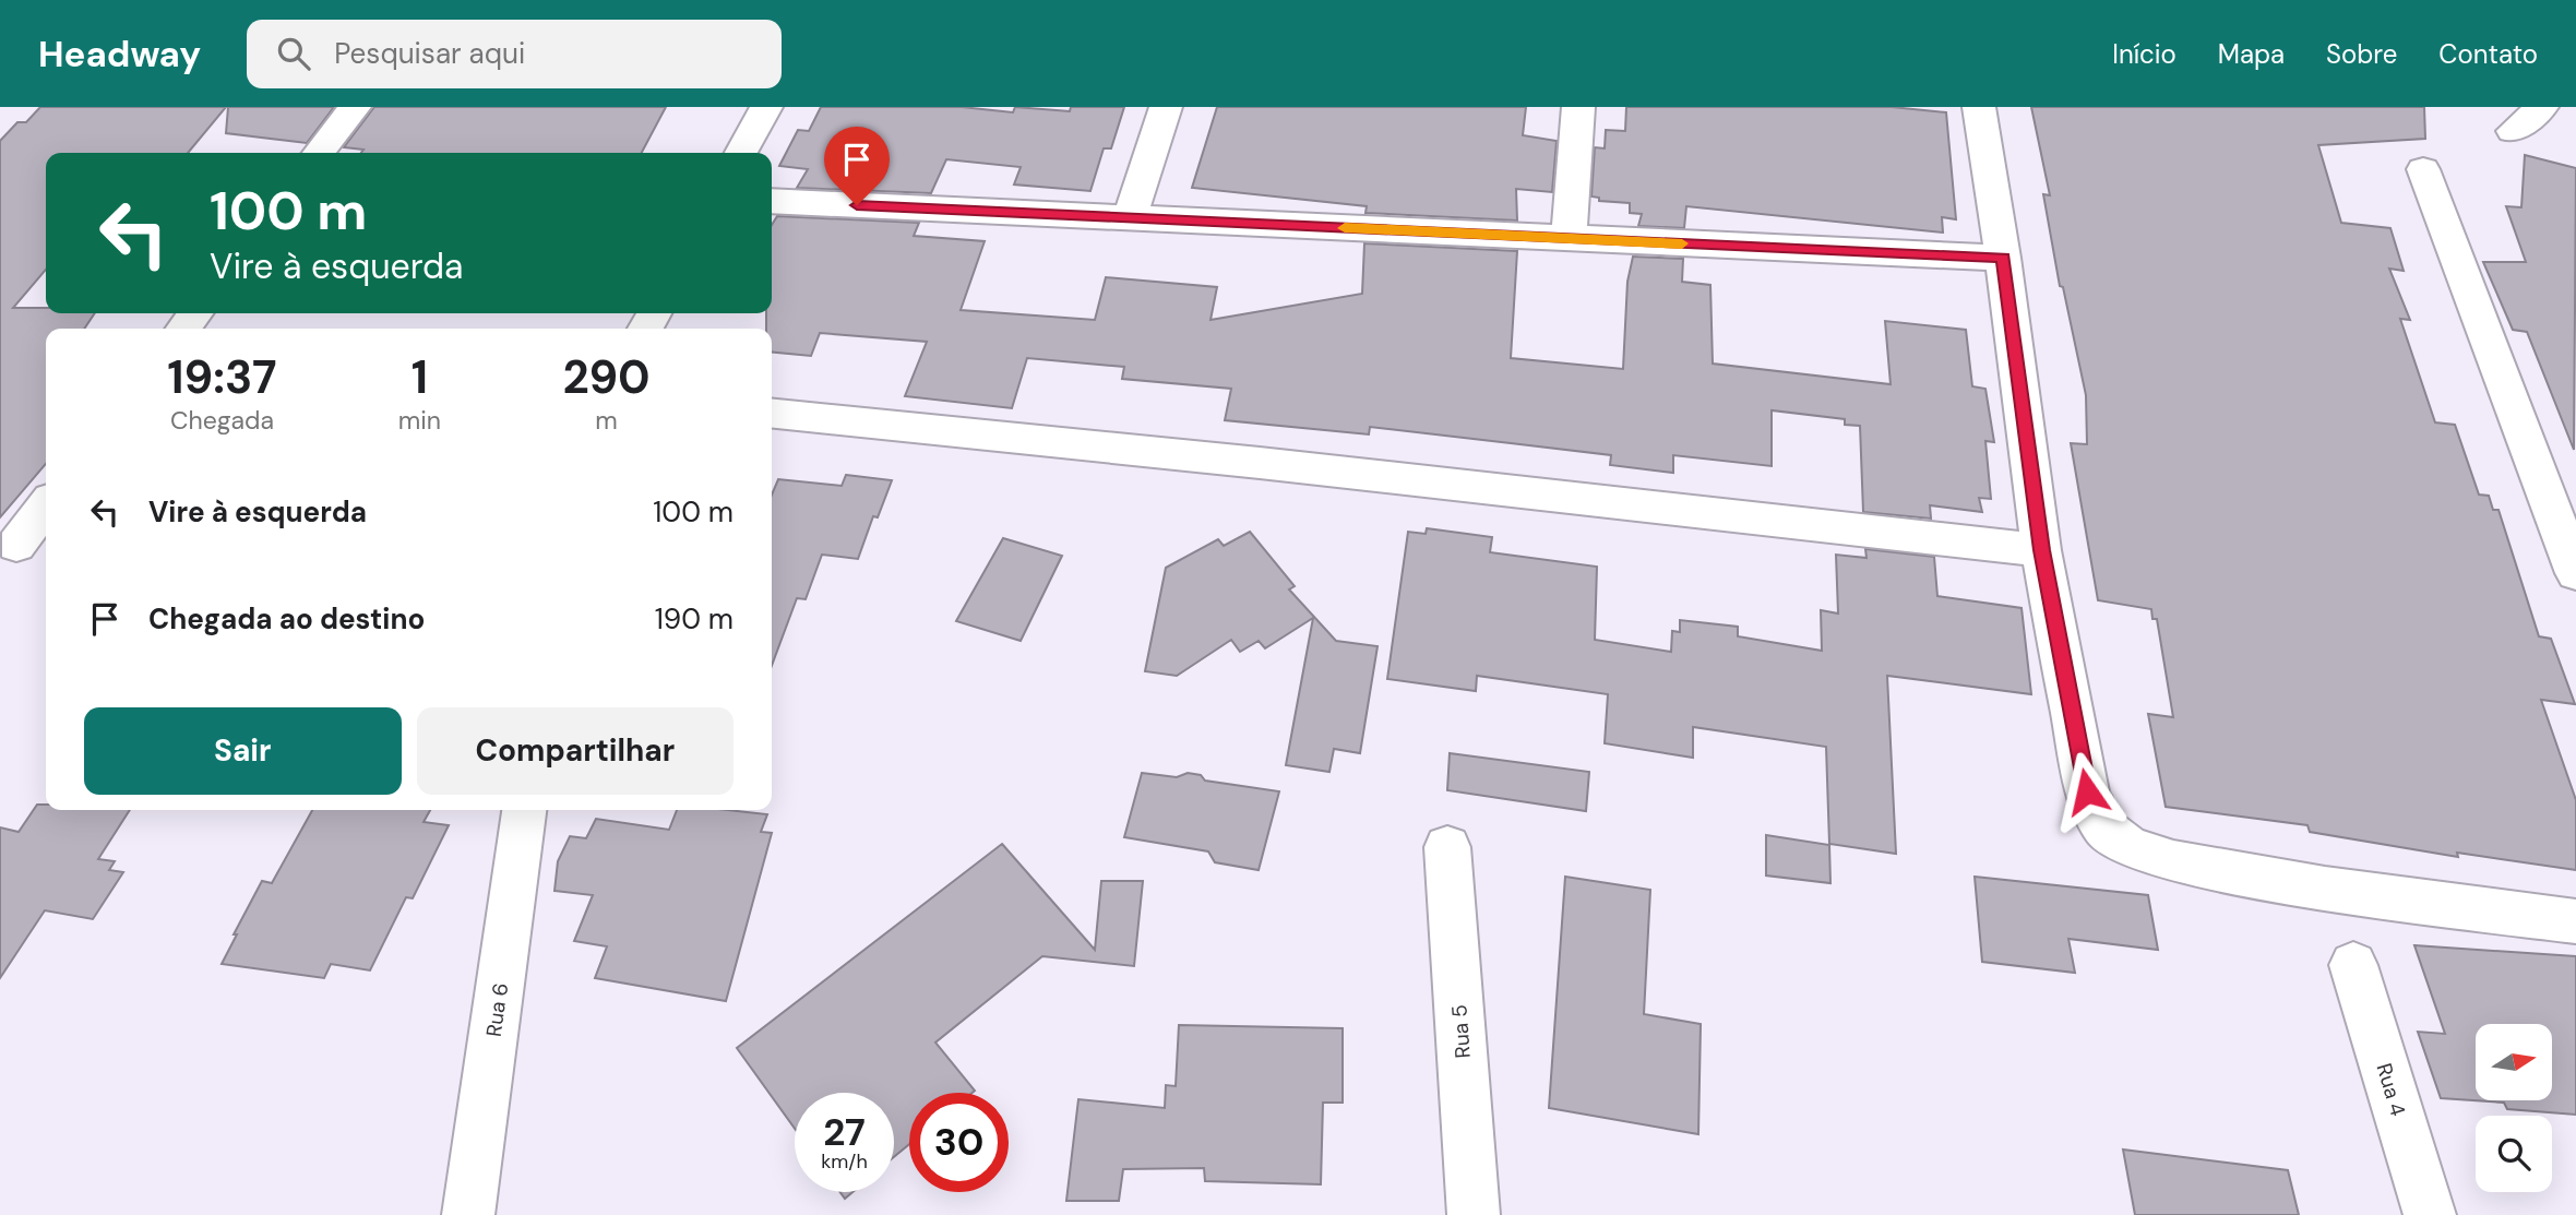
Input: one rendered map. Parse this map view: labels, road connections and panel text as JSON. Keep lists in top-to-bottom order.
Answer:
{
  "streets": {
    "street": ["Rua 6", "Rua 5", "Rua 4"]
  },
  "north": "right",
  "page": {
    "header": "Headway",
    "search": "Pesquisar aqui",
    "nav": [
      "Início",
      "Mapa",
      "Sobre",
      "Contato"
    ],
    "turn": ["100 m", "Vire à esquerda"],
    "eta": [
      "19:37",
      "Chegada",
      "1",
      "min",
      "290",
      "m"
    ],
    "list": [
      {
        "name": "Vire à esquerda",
        "value": "100 m"
      },
      {
        "name": "Chegada ao destino",
        "value": "190 m"
      }
    ],
    "buttons": ["Sair", "Compartilhar"],
    "speed": "27 km/h",
    "limit": "30"
  }
}
